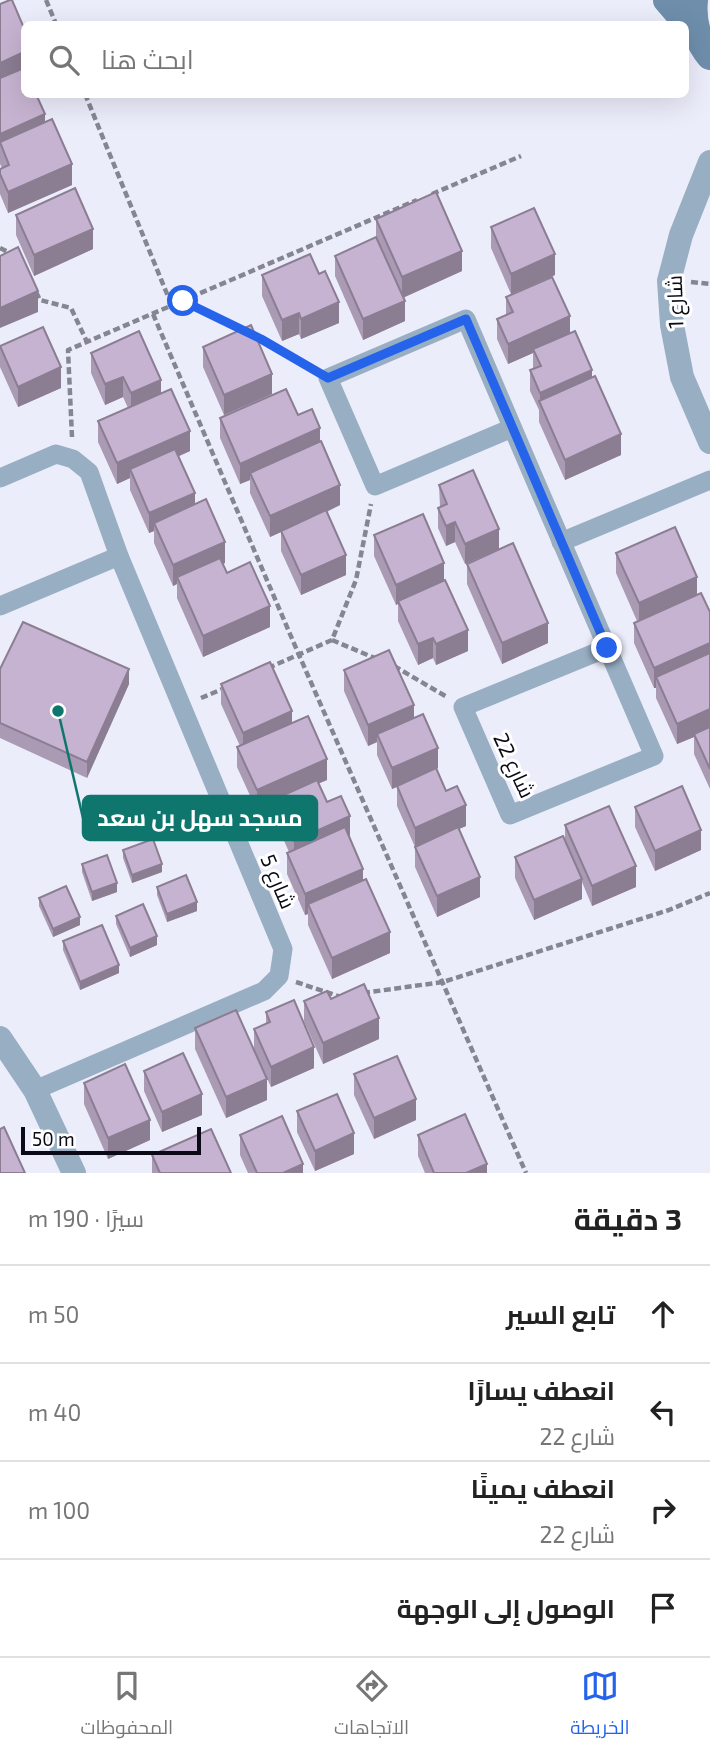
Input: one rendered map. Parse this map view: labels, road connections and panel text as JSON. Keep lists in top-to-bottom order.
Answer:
{
  "streets": {
    "street": ["شارع 1", "شارع 22", "شارع 5"]
  },
  "places": ["مسجد سهل بن سعد"],
  "scale_bar": "50 m",
  "page": {
    "search": "ابحث هنا",
    "scale": "50 m",
    "heading": ["3 دقيقة", "سيرًا · 190 m"],
    "list": [
      ["تابع السير", "50 m"],
      ["انعطف يسارًا", "شارع 22", "40 m"],
      ["انعطف يمينًا", "شارع 22", "100 m"],
      "الوصول إلى الوجهة"
    ],
    "nav": ["الخريطة", "الاتجاهات", "المحفوظات"]
  }
}
